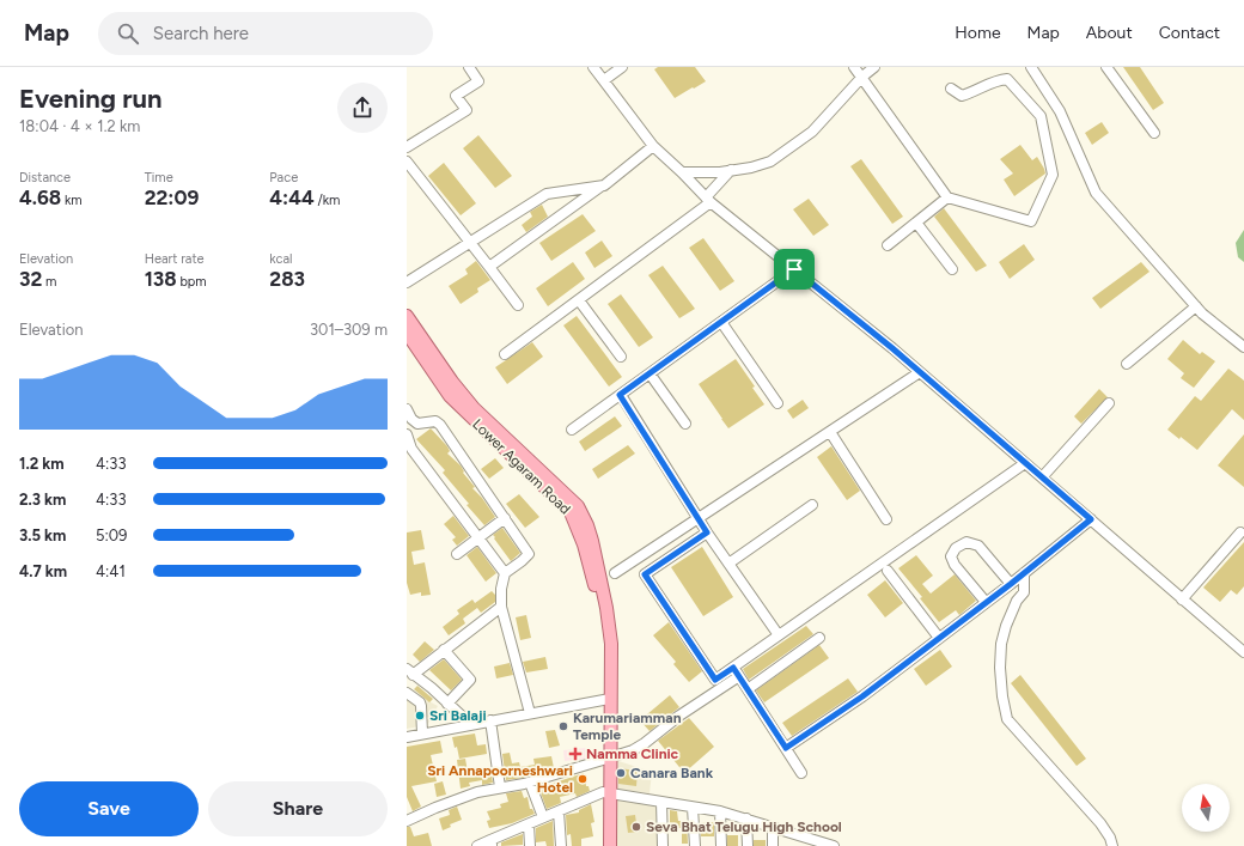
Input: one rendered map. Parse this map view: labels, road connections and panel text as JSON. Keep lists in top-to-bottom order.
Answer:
{
  "streets": {
    "main road": ["Lower Agaram Road"]
  },
  "places": {
    "other": [
      "Sri Balaji",
      "Karumariamman Temple",
      "Canara Bank",
      "Sri Annapoorneshwari Hotel",
      "Seva Bhat Telugu High School"
    ],
    "health": ["Namma Clinic"]
  },
  "north": "top",
  "page": {
    "header": "Map",
    "search": "Search here",
    "nav": [
      "Home",
      "Map",
      "About",
      "Contact"
    ],
    "heading": ["Evening run", "18:04 · 4 × 1.2 km"],
    "stats": [
      ["Distance", "4.68 km"],
      ["Time", "22:09"],
      ["Pace", "4:44 /km"],
      ["Elevation", "32 m"],
      ["Heart rate", "138 bpm"],
      ["kcal", "283"]
    ],
    "chart": ["Elevation", "301–309 m"],
    "list": [
      {
        "name": "1.2 km",
        "note": "4:33"
      },
      {
        "name": "2.3 km",
        "note": "4:33"
      },
      {
        "name": "3.5 km",
        "note": "5:09"
      },
      {
        "name": "4.7 km",
        "note": "4:41"
      }
    ],
    "buttons": ["Save", "Share"]
  }
}
